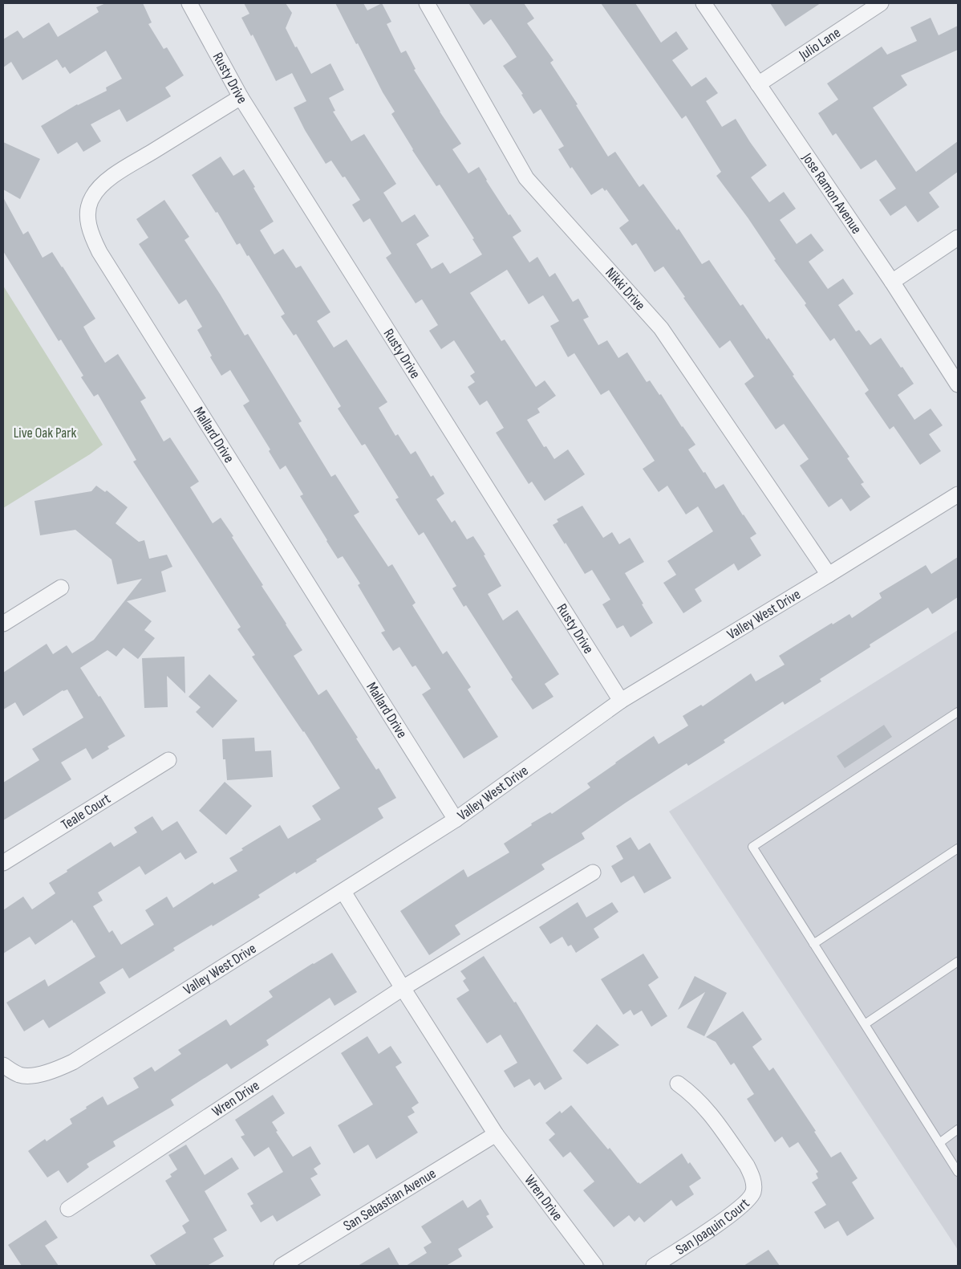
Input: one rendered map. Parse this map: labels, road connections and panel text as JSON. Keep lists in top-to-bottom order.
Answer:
{
  "streets": {
    "street": [
      "Julio Lane",
      "Rusty Drive",
      "Jose Ramon Avenue",
      "Nikki Drive",
      "Mallard Drive",
      "Valley West Drive",
      "Teale Court",
      "Wren Drive",
      "San Sebastian Avenue",
      "San Joaquin Court"
    ]
  },
  "crossings": [
    ["Julio Lane", "Jose Ramon Avenue"],
    ["Rusty Drive", "Mallard Drive"],
    ["Rusty Drive", "Valley West Drive"],
    ["Nikki Drive", "Valley West Drive"],
    ["Mallard Drive", "Valley West Drive"],
    ["Valley West Drive", "Wren Drive"],
    ["Wren Drive", "San Sebastian Avenue"]
  ],
  "parks": ["Live Oak Park"]
}
